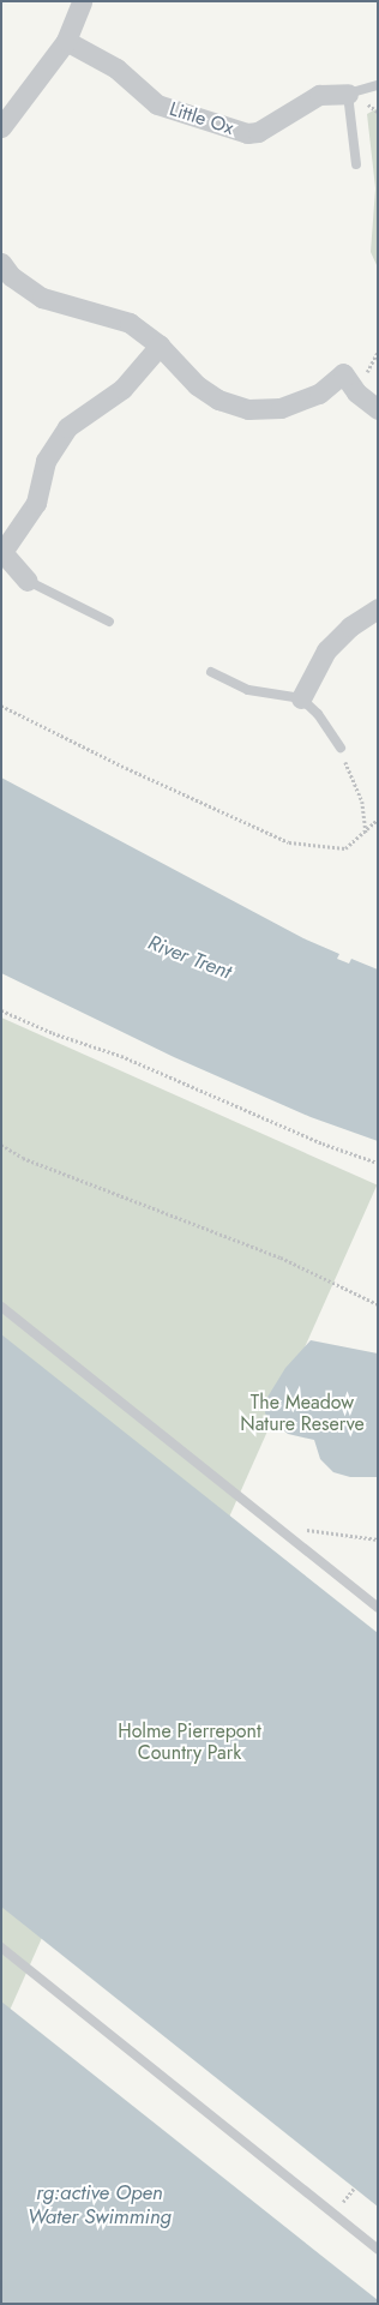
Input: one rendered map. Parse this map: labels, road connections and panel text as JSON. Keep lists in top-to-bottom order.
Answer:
{
  "streets": {
    "street": ["Little Ox"]
  },
  "water": ["River Trent", "rg:active Open Water Swimming"],
  "parks": ["The Meadow Nature Reserve", "Holme Pierrepont Country Park"]
}
